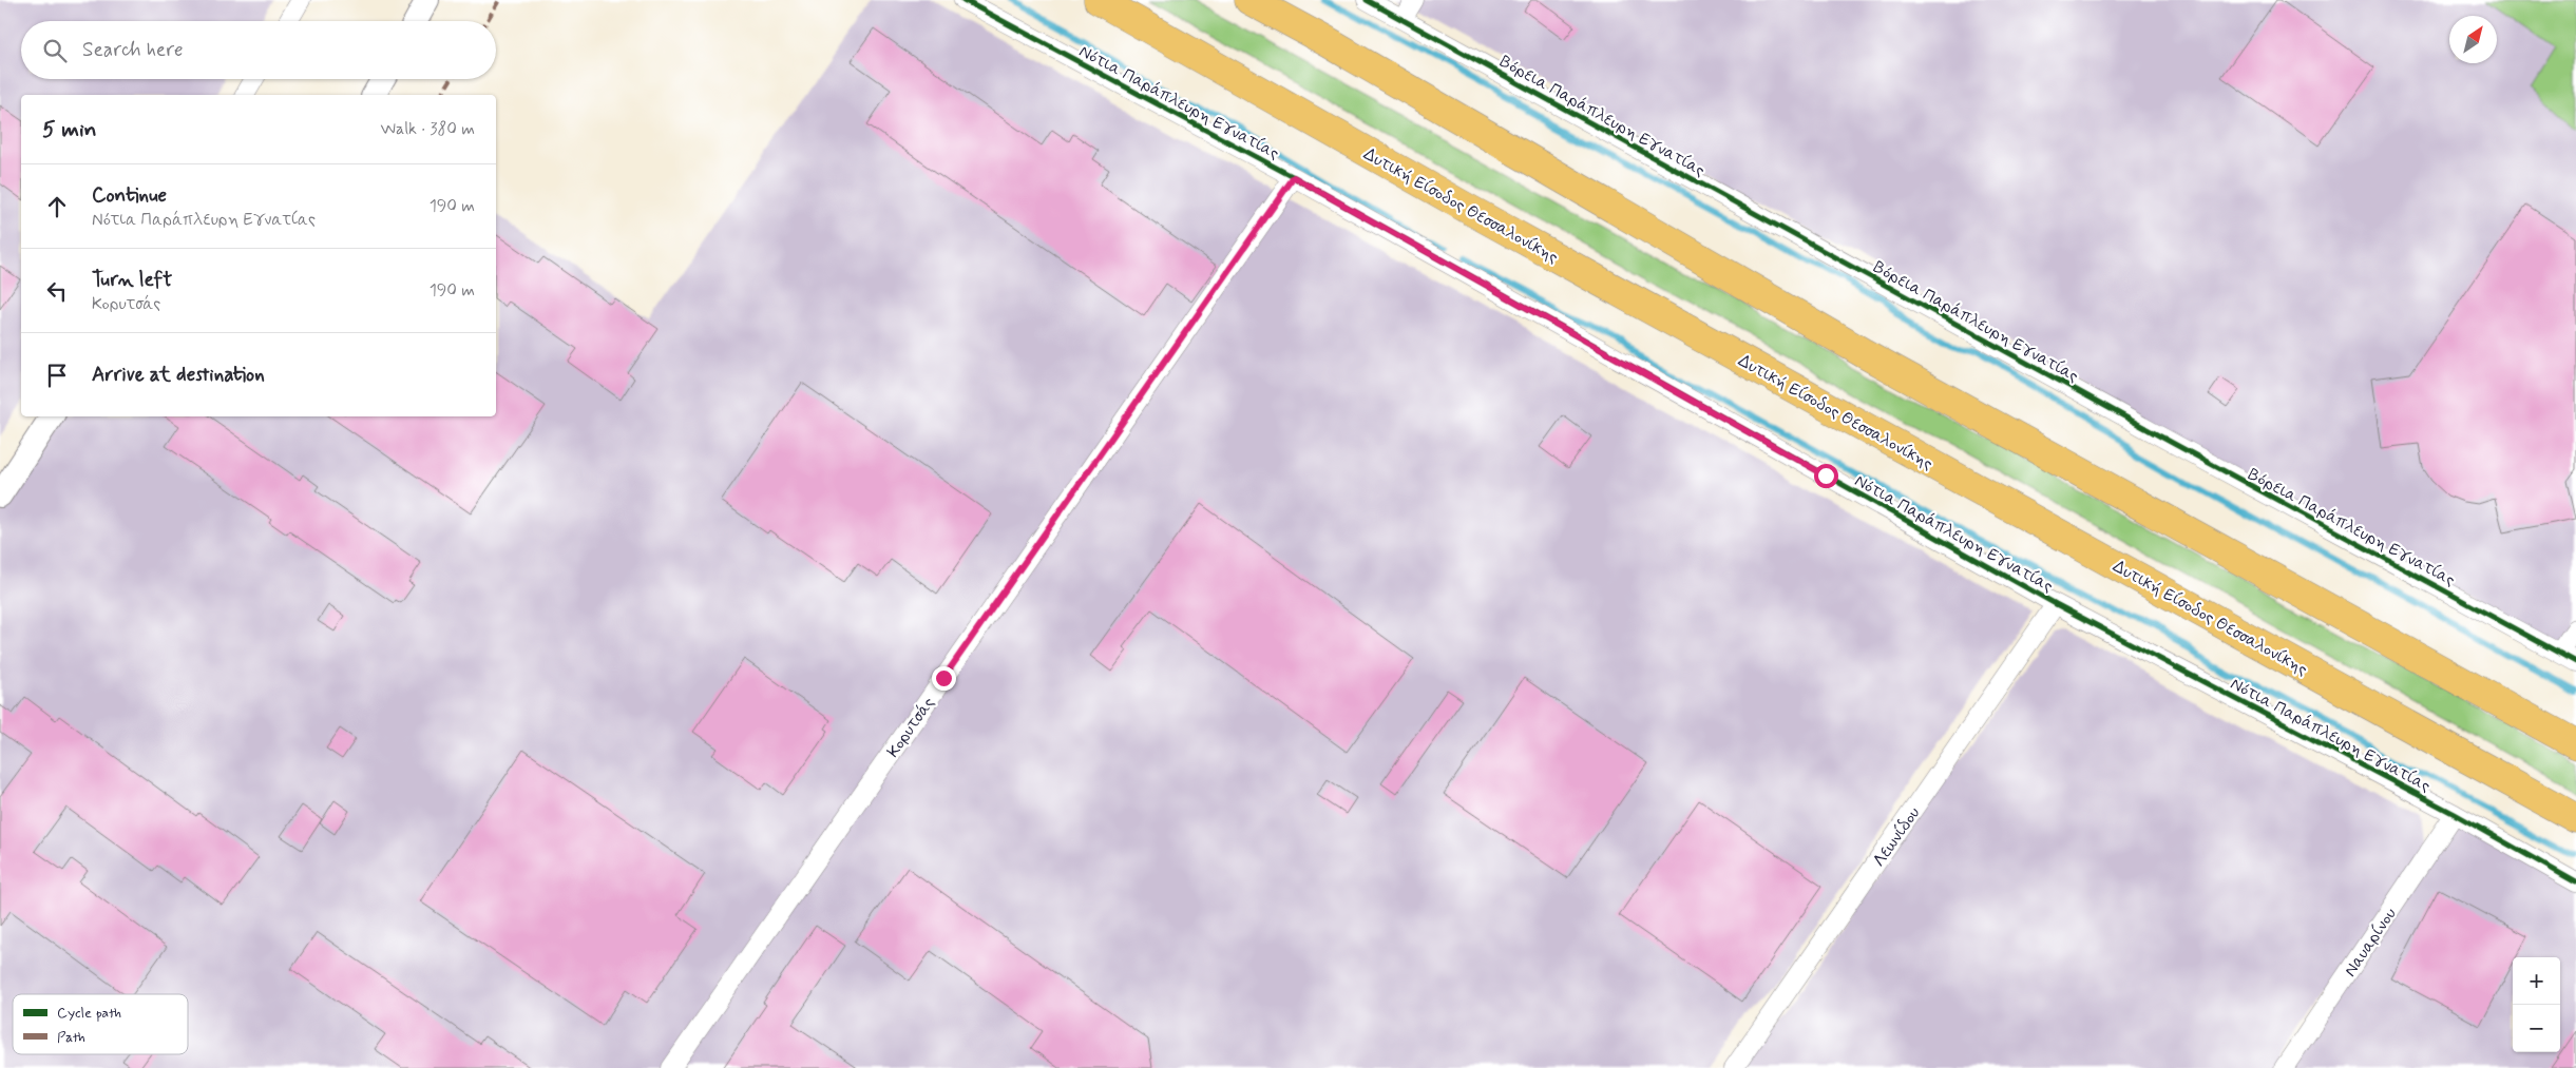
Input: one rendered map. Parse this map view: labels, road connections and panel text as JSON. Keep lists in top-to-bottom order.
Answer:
{
  "streets": {
    "highway": ["Δυτική Είσοδος Θεσσαλονίκης"],
    "street": [
      "Νότια Παράπλευρη Εγνατίας",
      "Βόρεια Παράπλευρη Εγνατίας",
      "Κορυτσάς",
      "Λεωνίδου",
      "Ναυαρίνου"
    ]
  },
  "crossings": [
    ["Νότια Παράπλευρη Εγνατίας", "Κορυτσάς"],
    ["Νότια Παράπλευρη Εγνατίας", "Λεωνίδου"],
    ["Νότια Παράπλευρη Εγνατίας", "Ναυαρίνου"]
  ],
  "legend": ["Cycle path", "Path"],
  "north": "top right",
  "page": {
    "search": "Search here",
    "heading": ["5 min", "Walk · 380 m"],
    "list": [
      ["Continue", "Νότια Παράπλευρη Εγνατίας", "190 m"],
      ["Turn left", "Κορυτσάς", "190 m"],
      "Arrive at destination"
    ],
    "map_buttons": ["+", "−"]
  }
}
